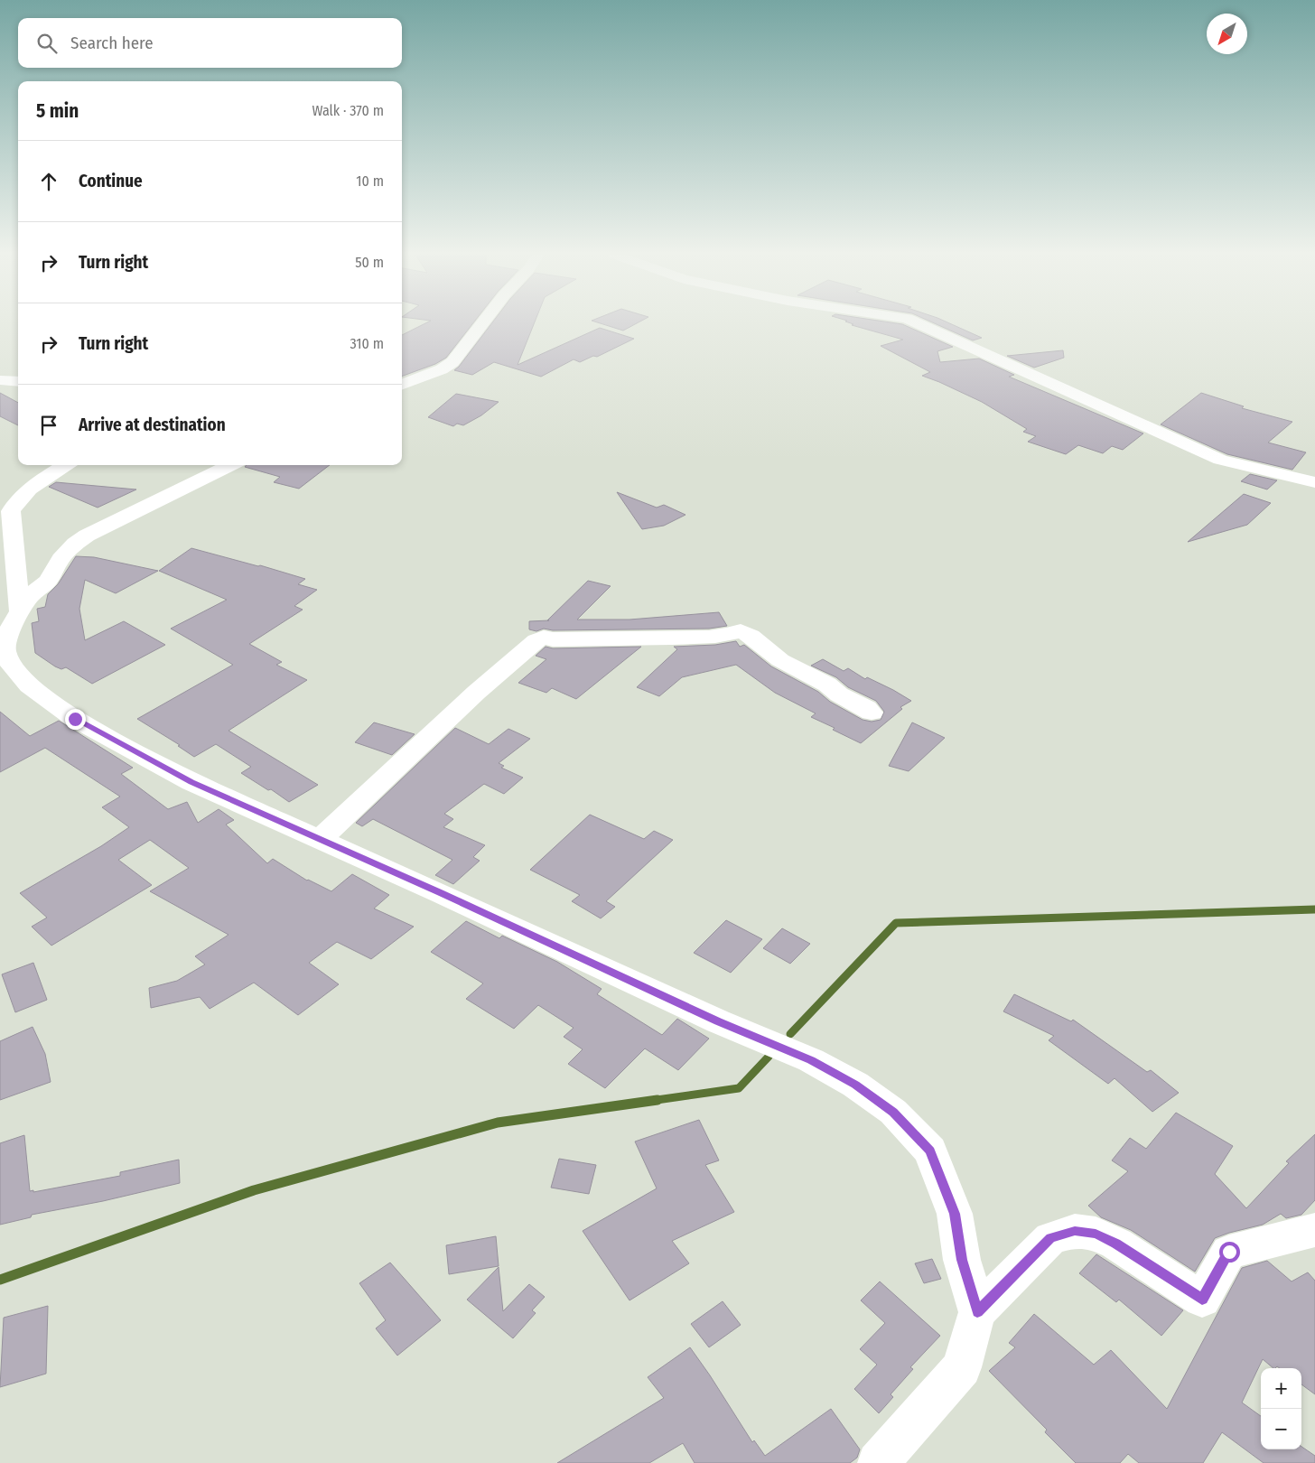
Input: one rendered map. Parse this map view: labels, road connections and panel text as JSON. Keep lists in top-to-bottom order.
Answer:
{
  "north": "bottom left",
  "page": {
    "search": "Search here",
    "heading": ["5 min", "Walk · 370 m"],
    "list": [
      ["Continue", "10 m"],
      ["Turn right", "50 m"],
      ["Turn right", "310 m"],
      "Arrive at destination"
    ],
    "map_buttons": ["+", "−"]
  }
}
